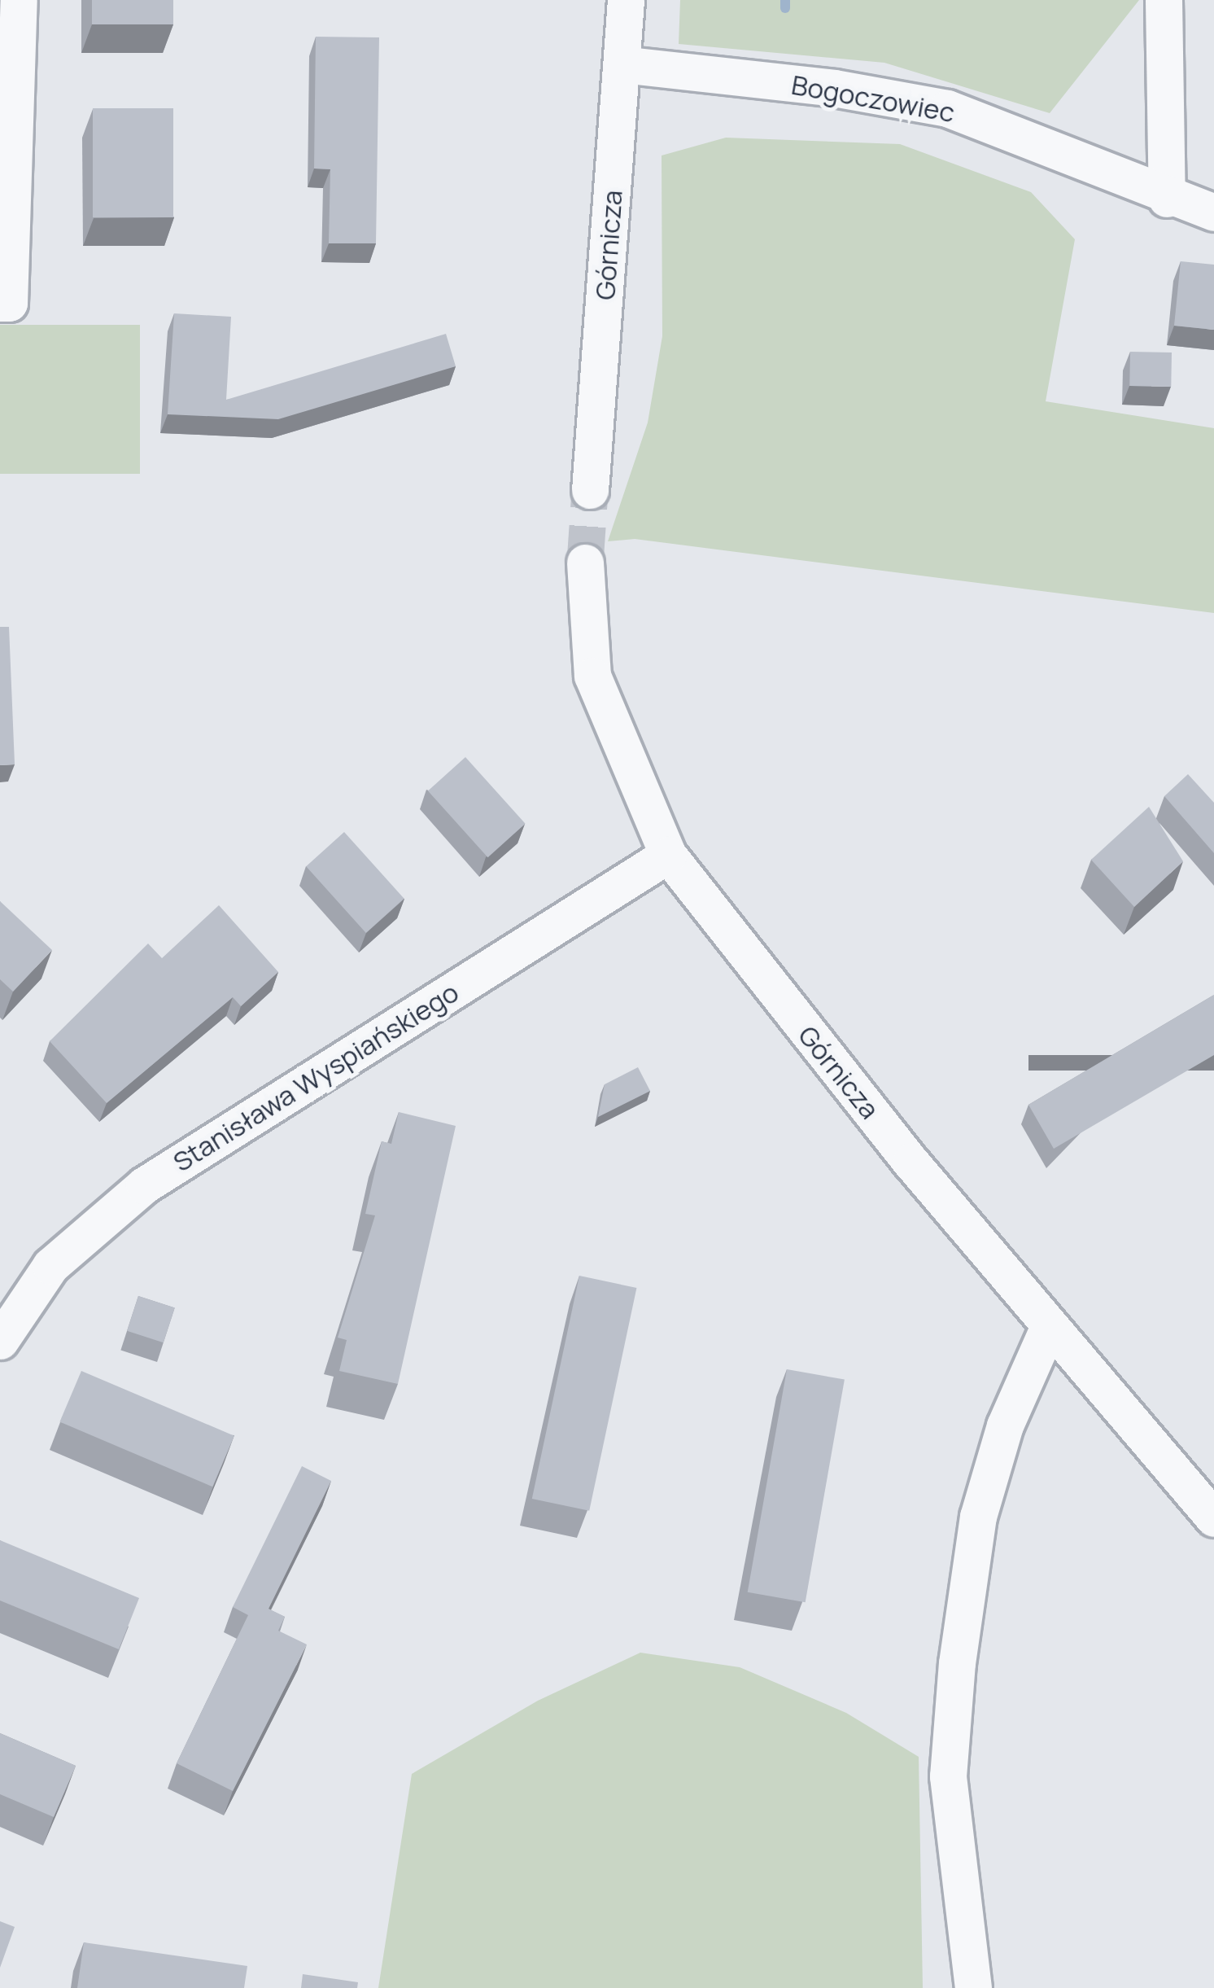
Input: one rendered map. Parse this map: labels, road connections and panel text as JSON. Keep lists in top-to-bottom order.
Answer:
{
  "streets": {
    "street": ["Bogoczowiec", "Górnicza", "Stanisława Wyspiańskiego"]
  },
  "crossings": [
    ["Bogoczowiec", "Górnicza"],
    ["Górnicza", "Stanisława Wyspiańskiego"]
  ]
}
